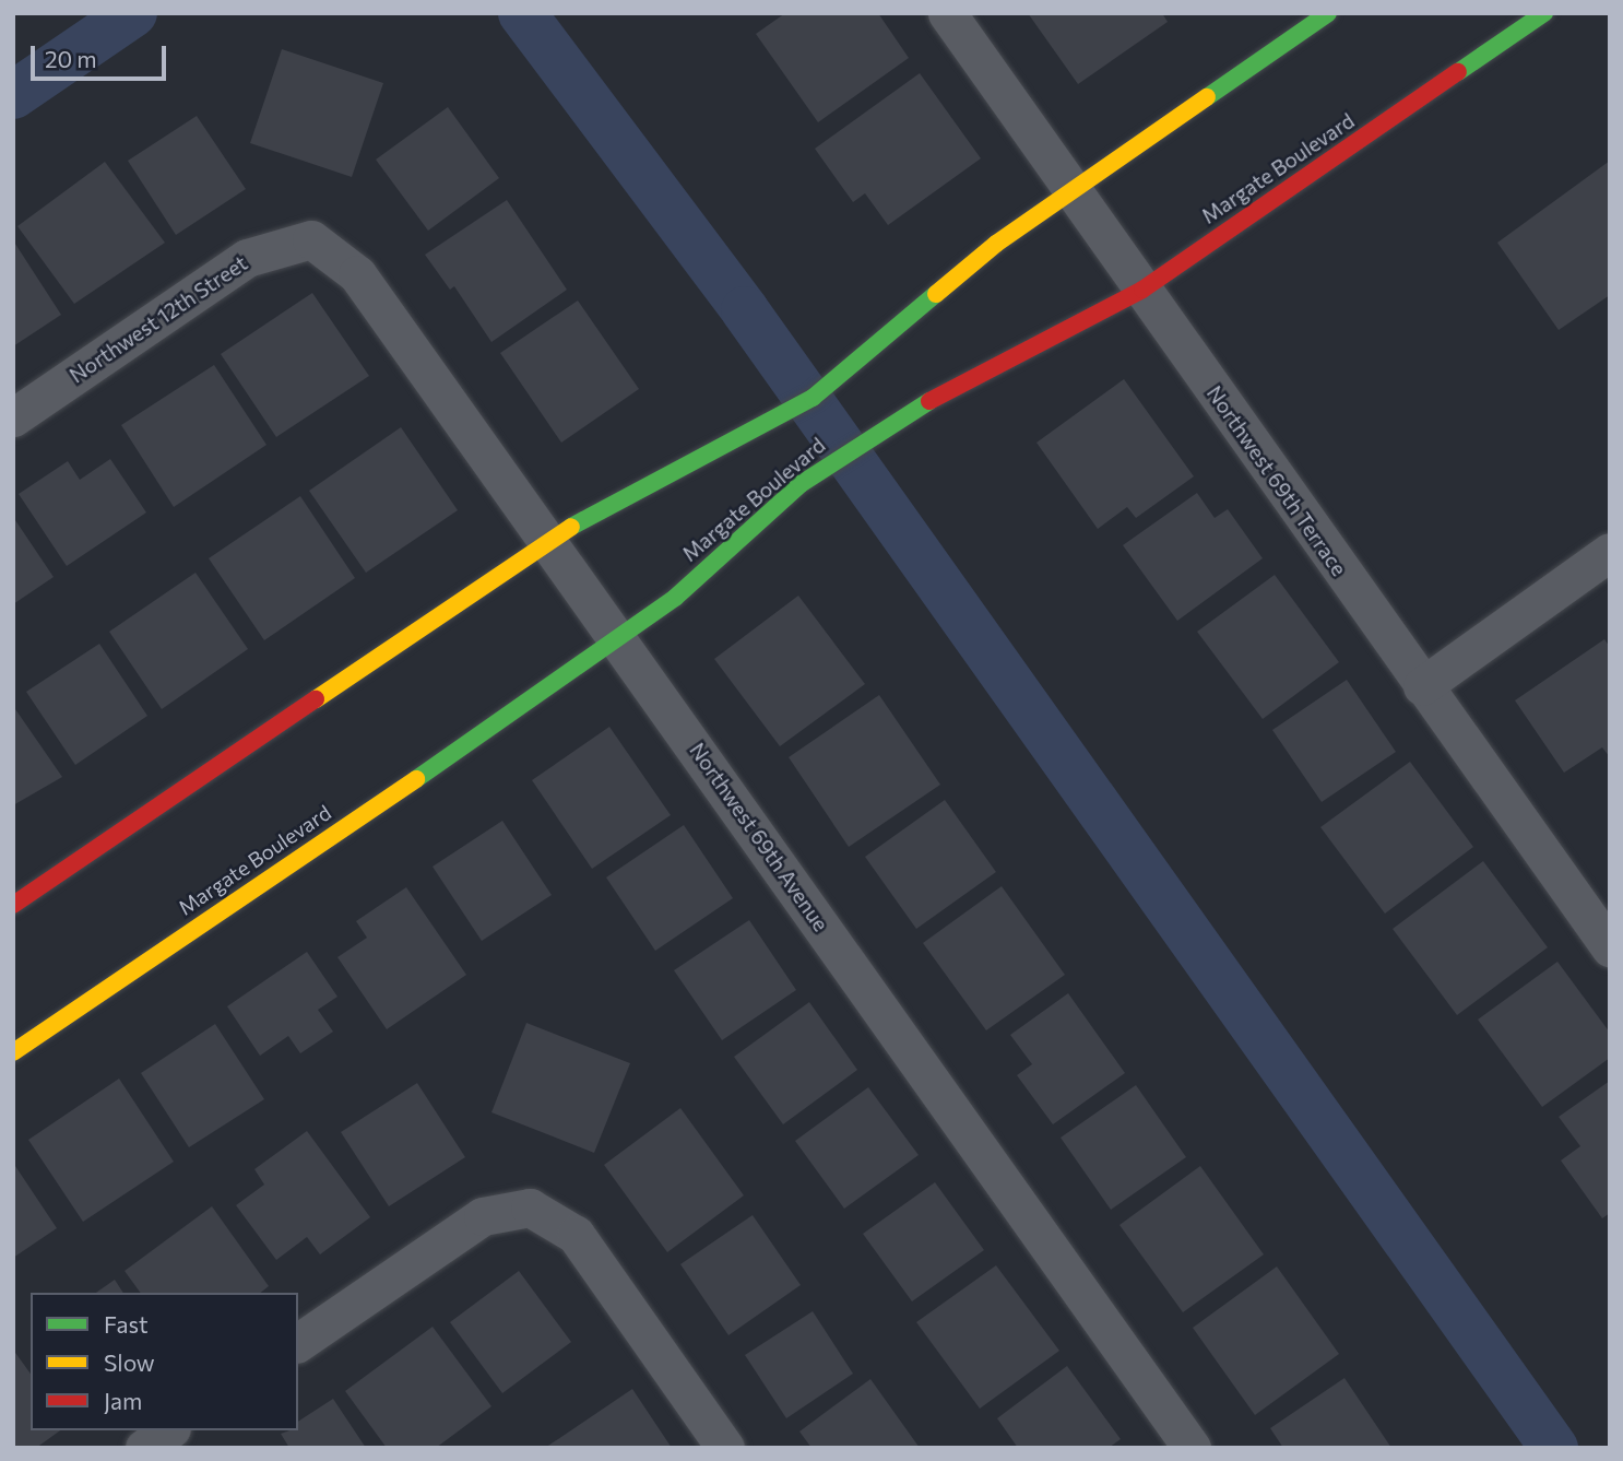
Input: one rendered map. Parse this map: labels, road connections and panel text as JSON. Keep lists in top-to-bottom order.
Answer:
{
  "streets": {
    "street": [
      "Margate Boulevard",
      "Northwest 12th Street",
      "Northwest 69th Terrace",
      "Northwest 69th Avenue"
    ]
  },
  "crossings": [
    ["Margate Boulevard", "Northwest 69th Terrace"],
    ["Margate Boulevard", "Northwest 69th Avenue"],
    ["Northwest 12th Street", "Northwest 69th Avenue"]
  ],
  "legend": ["Fast", "Slow", "Jam"],
  "scale_bar": "20 m"
}
